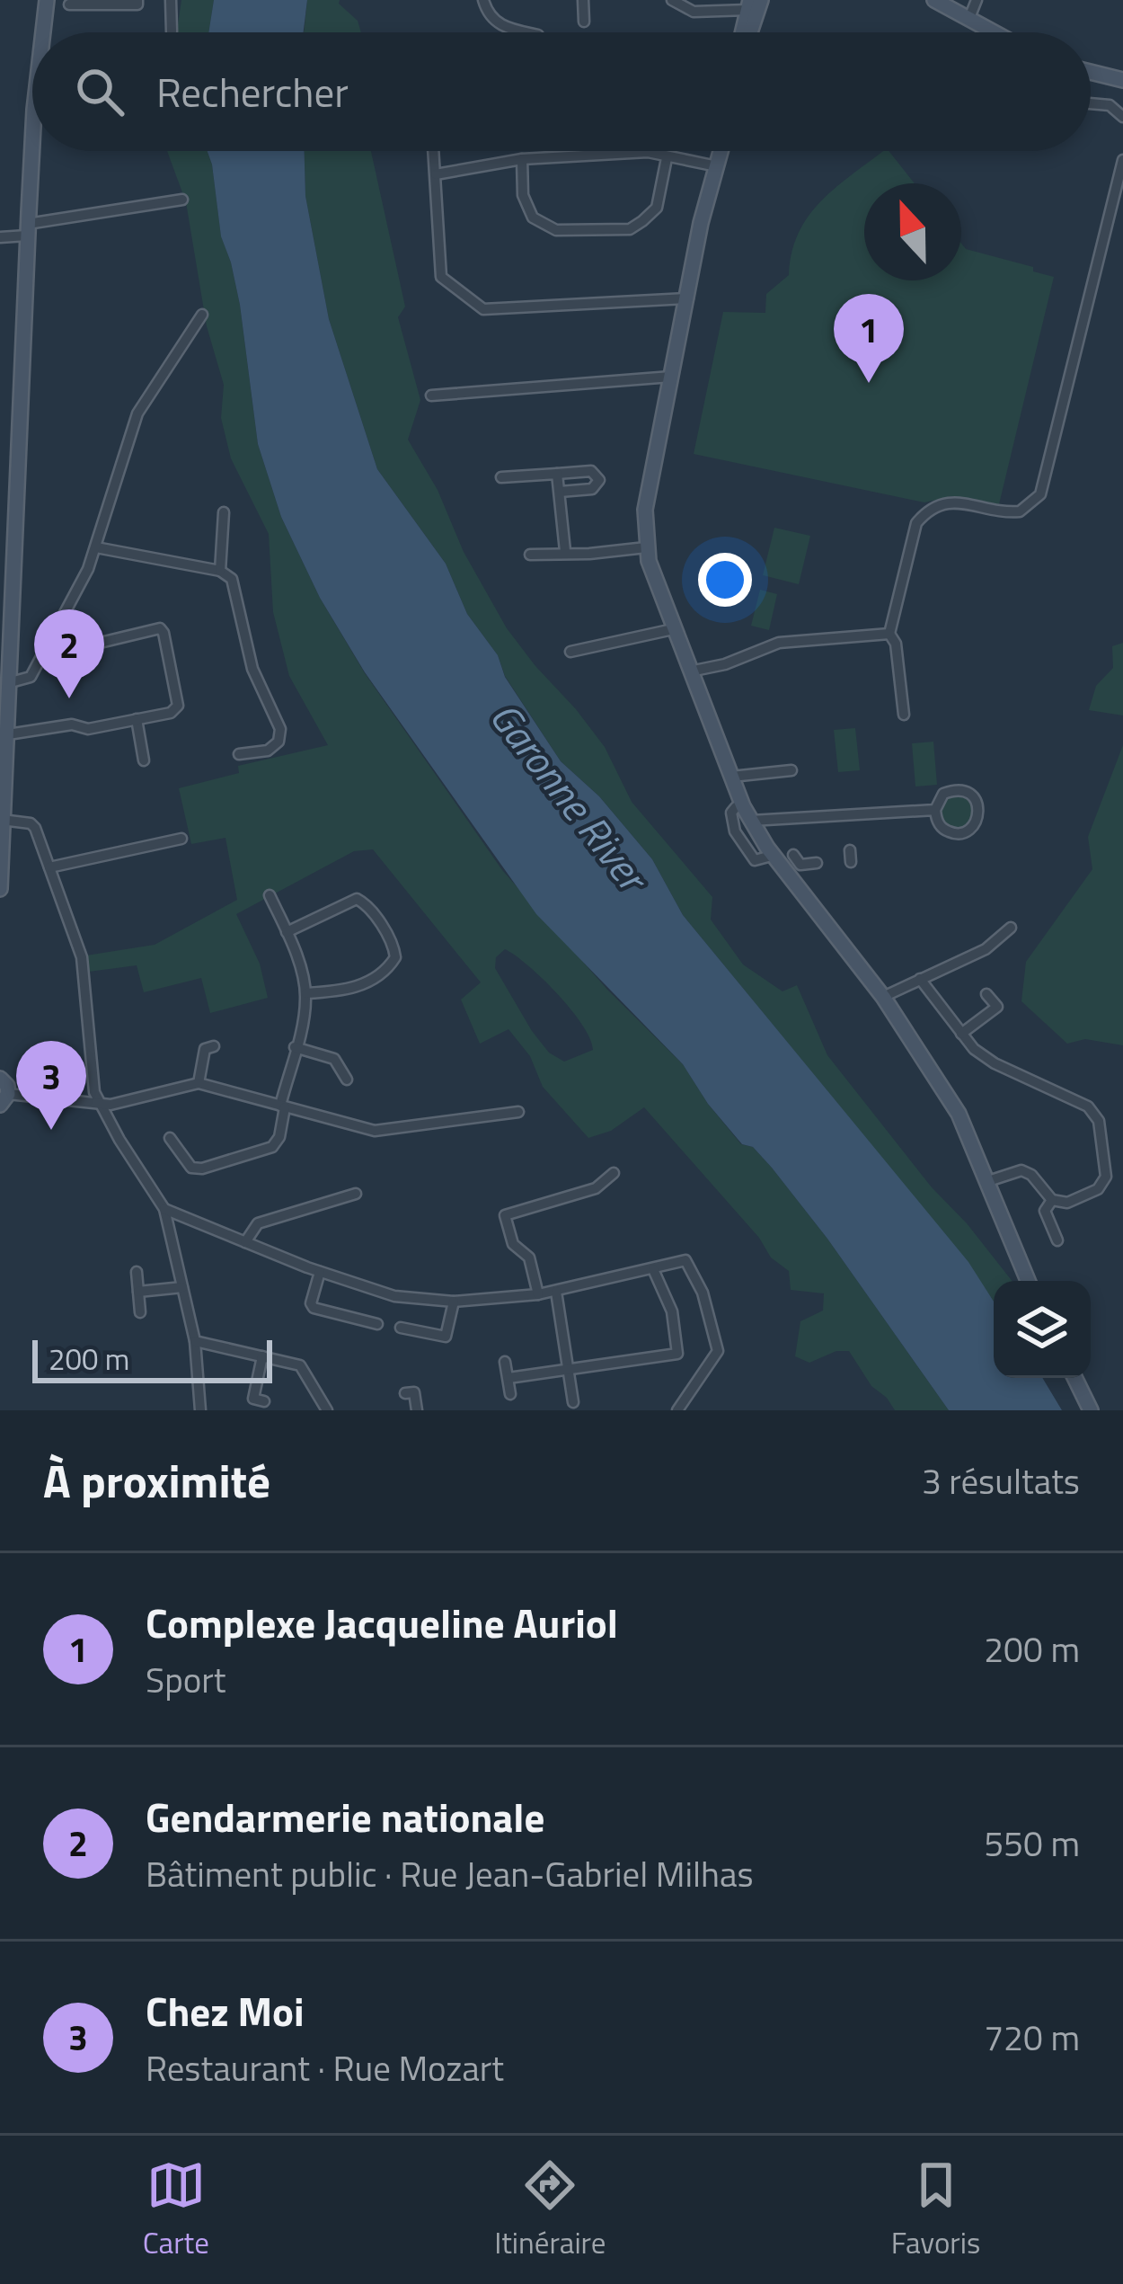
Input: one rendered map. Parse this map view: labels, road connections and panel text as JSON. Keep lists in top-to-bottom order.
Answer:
{
  "water": ["Garonne River"],
  "scale_bar": "200 m",
  "north": "top",
  "page": {
    "search": "Rechercher",
    "pins": ["1", "2", "3"],
    "scale": "200 m",
    "heading": ["À proximité", "3 résultats"],
    "list": [
      {
        "mark": "1",
        "name": "Complexe Jacqueline Auriol",
        "note": "Sport",
        "value": "200 m"
      },
      {
        "mark": "2",
        "name": "Gendarmerie nationale",
        "note": "Bâtiment public · Rue Jean-Gabriel Milhas",
        "value": "550 m"
      },
      {
        "mark": "3",
        "name": "Chez Moi",
        "note": "Restaurant · Rue Mozart",
        "value": "720 m"
      }
    ],
    "nav": ["Carte", "Itinéraire", "Favoris"]
  }
}
